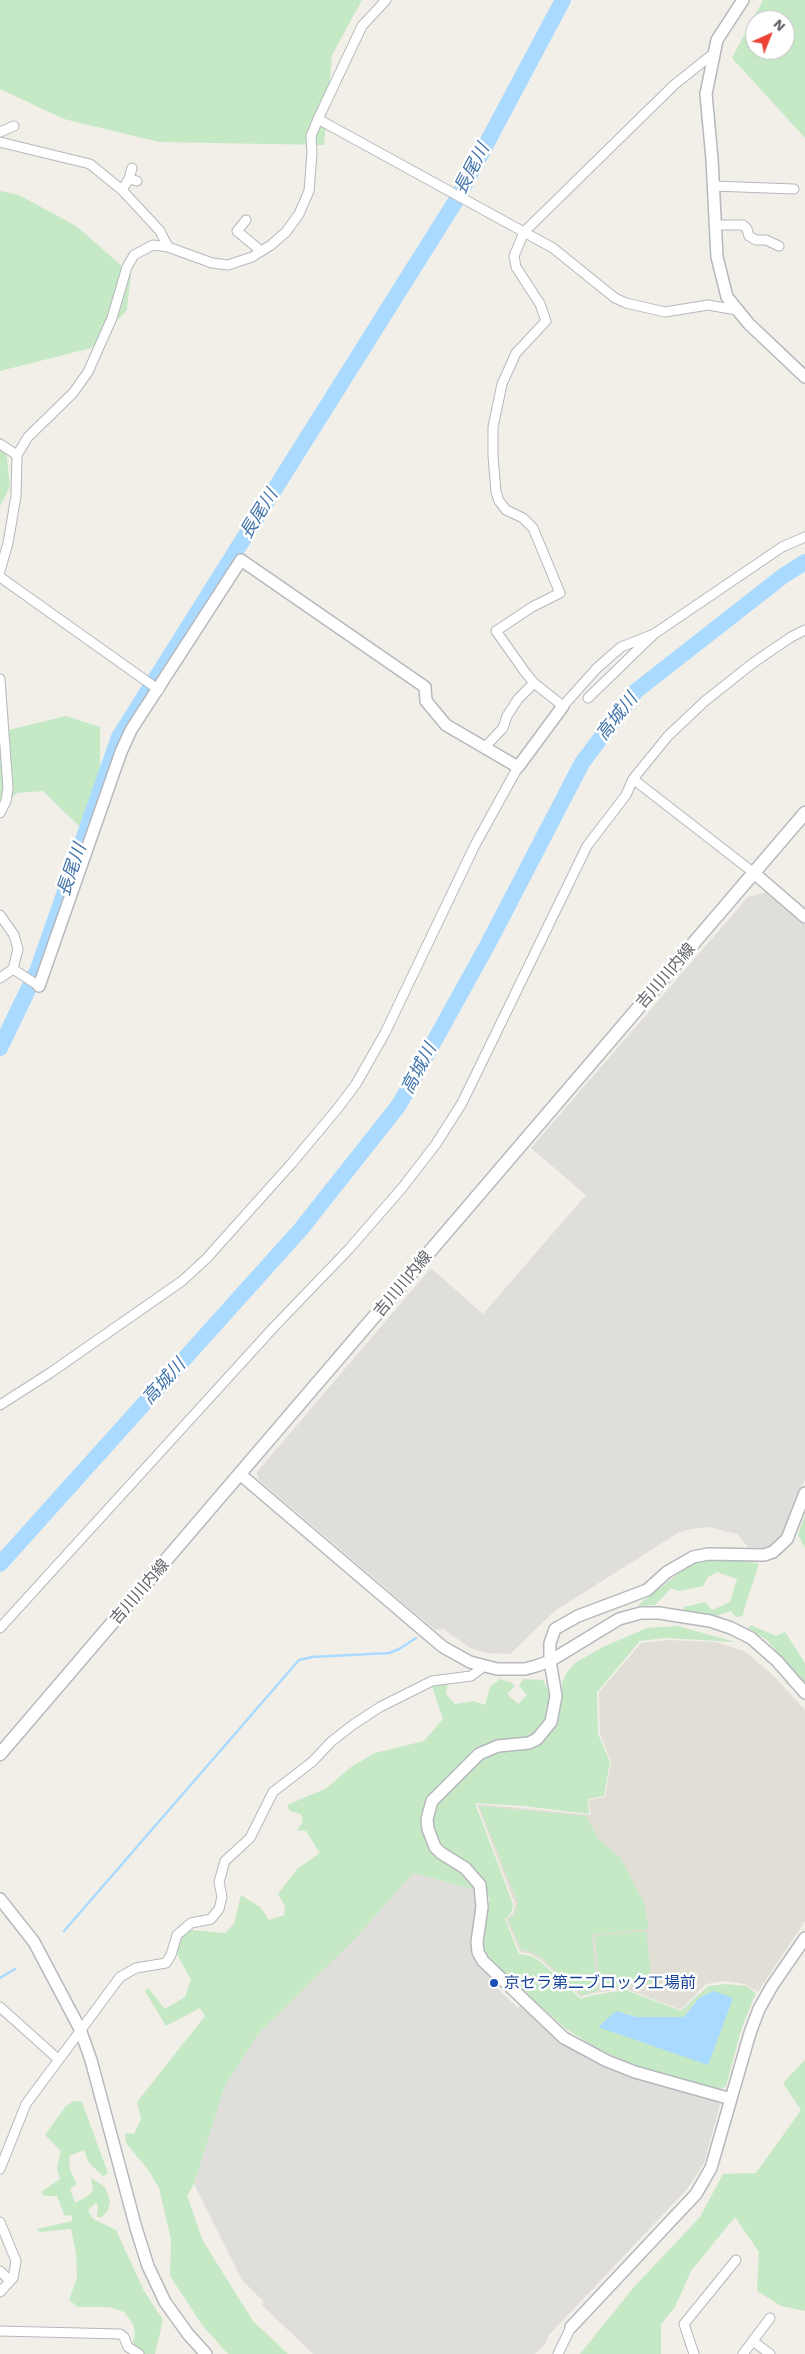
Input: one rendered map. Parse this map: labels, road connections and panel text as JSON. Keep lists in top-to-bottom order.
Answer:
{
  "streets": {
    "main road": ["吉川川内線"]
  },
  "water": ["長尾川", "高城川"],
  "places": ["京セラ第二ブロック工場前"],
  "north": "top right"
}
